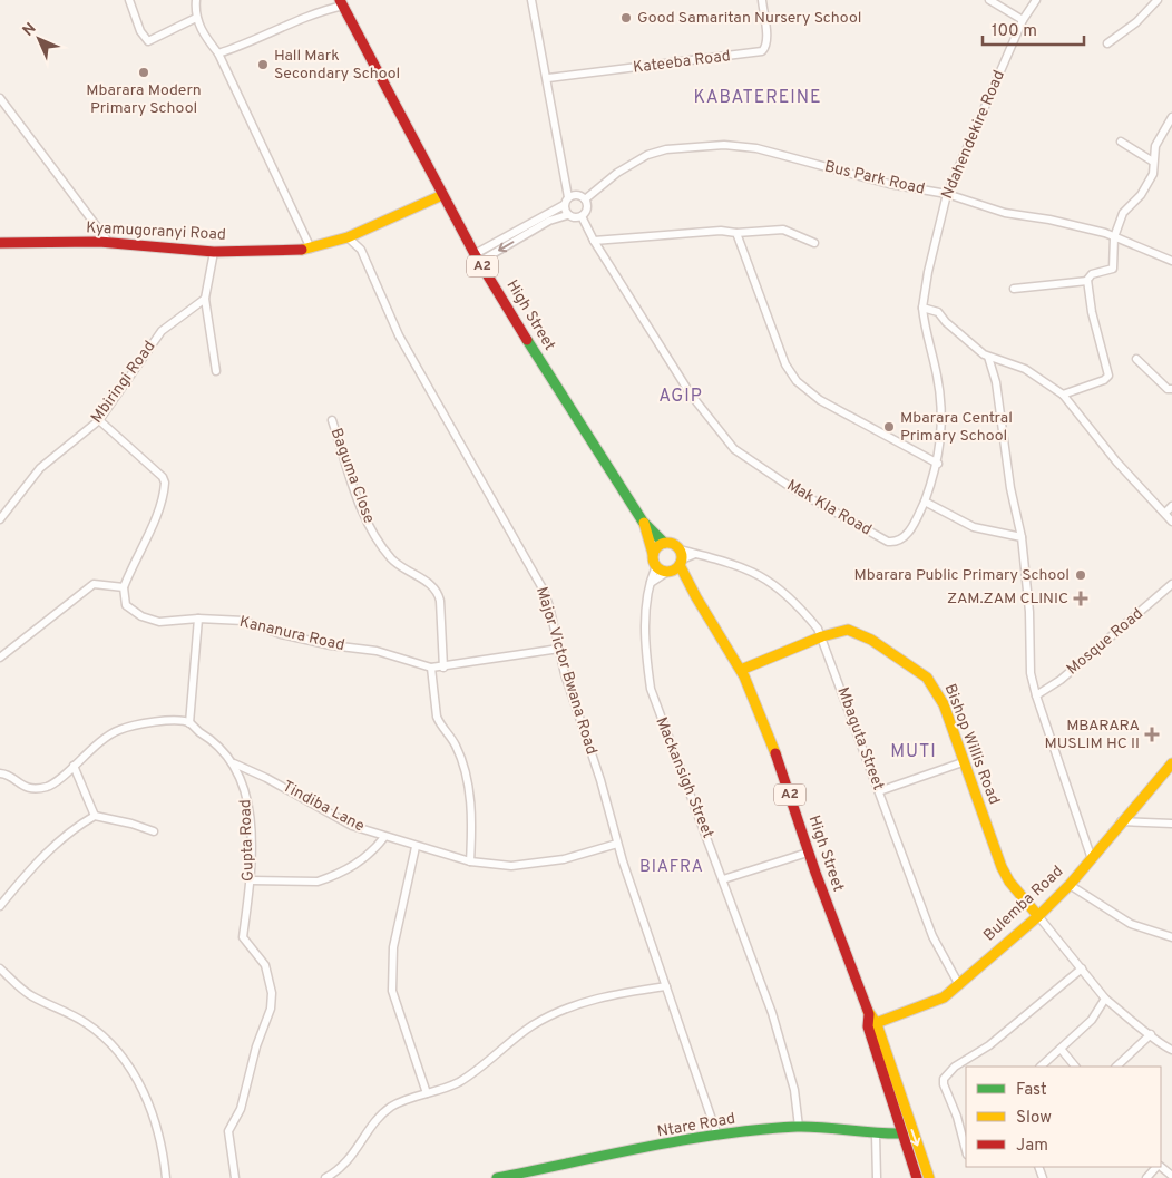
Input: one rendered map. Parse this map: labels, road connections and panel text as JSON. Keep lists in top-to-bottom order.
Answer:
{
  "streets": {
    "main road": [
      "Kyamugoranyi Road",
      "A2",
      "High Street",
      "Bishop Willis Road",
      "Bulemba Road",
      "Ntare Road"
    ],
    "street": [
      "Kateeba Road",
      "Ndahendekire Road",
      "Bus Park Road",
      "Mbiringi Road",
      "Baguma Close",
      "Mak Kla Road",
      "Kananura Road",
      "Mosque Road",
      "Major Victor Bwana Road",
      "Mbaguta Street",
      "Mackansigh Street",
      "Tindiba Lane",
      "Gupta Road"
    ]
  },
  "crossings": [
    ["Ndahendekire Road", "Bus Park Road"],
    ["Ndahendekire Road", "Mak Kla Road"],
    ["Bus Park Road", "Mak Kla Road"],
    ["Kyamugoranyi Road", "High Street"],
    ["Kyamugoranyi Road", "Major Victor Bwana Road"],
    ["A2", "High Street"],
    ["A2", "Mbaguta Street"],
    ["A2", "Mackansigh Street"],
    ["High Street", "Mbaguta Street"],
    ["High Street", "Bishop Willis Road"],
    ["High Street", "Mackansigh Street"],
    ["High Street", "Bulemba Road"],
    ["High Street", "Ntare Road"],
    ["Baguma Close", "Kananura Road"],
    ["Kananura Road", "Major Victor Bwana Road"],
    ["Major Victor Bwana Road", "Tindiba Lane"],
    ["Major Victor Bwana Road", "Ntare Road"],
    ["Mbaguta Street", "Bishop Willis Road"],
    ["Mbaguta Street", "Mackansigh Street"],
    ["Mbaguta Street", "Bulemba Road"],
    ["Bishop Willis Road", "Bulemba Road"],
    ["Mackansigh Street", "Ntare Road"],
    ["Tindiba Lane", "Gupta Road"]
  ],
  "districts": [
    "KABATEREINE",
    "AGIP",
    "MUTI",
    "BIAFRA"
  ],
  "places": {
    "other": [
      "Good Samaritan Nursery School",
      "Hall Mark Secondary School",
      "Mbarara Modern Primary School",
      "Mbarara Central Primary School",
      "Mbarara Public Primary School"
    ],
    "health": ["ZAM.ZAM CLINIC", "MBARARA MUSLIM HC II"]
  },
  "legend": ["Fast", "Slow", "Jam"],
  "scale_bar": "100 m",
  "north": "top left"
}
